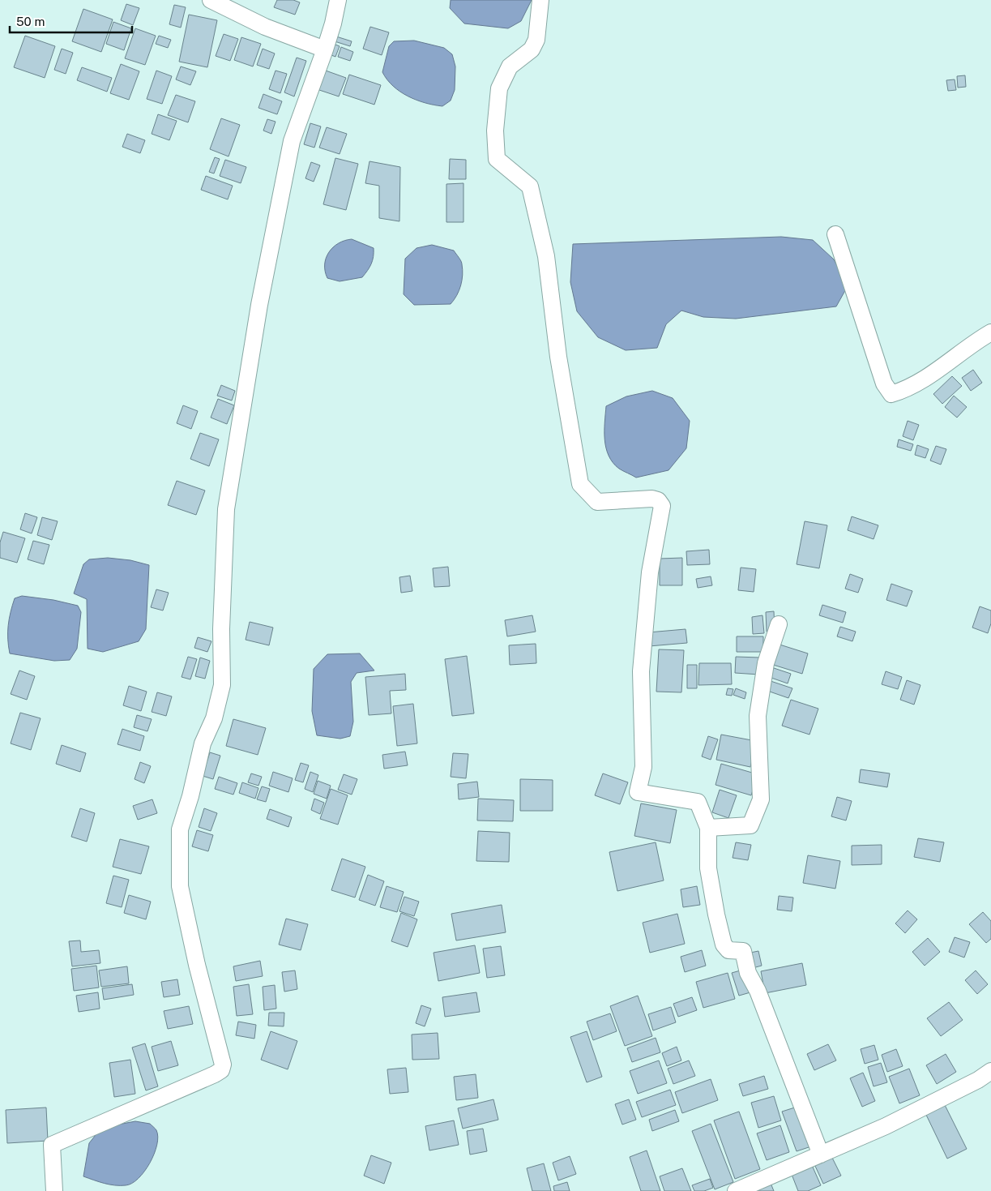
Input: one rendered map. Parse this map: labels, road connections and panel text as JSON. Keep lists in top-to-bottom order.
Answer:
{
  "scale_bar": "50 m"
}
